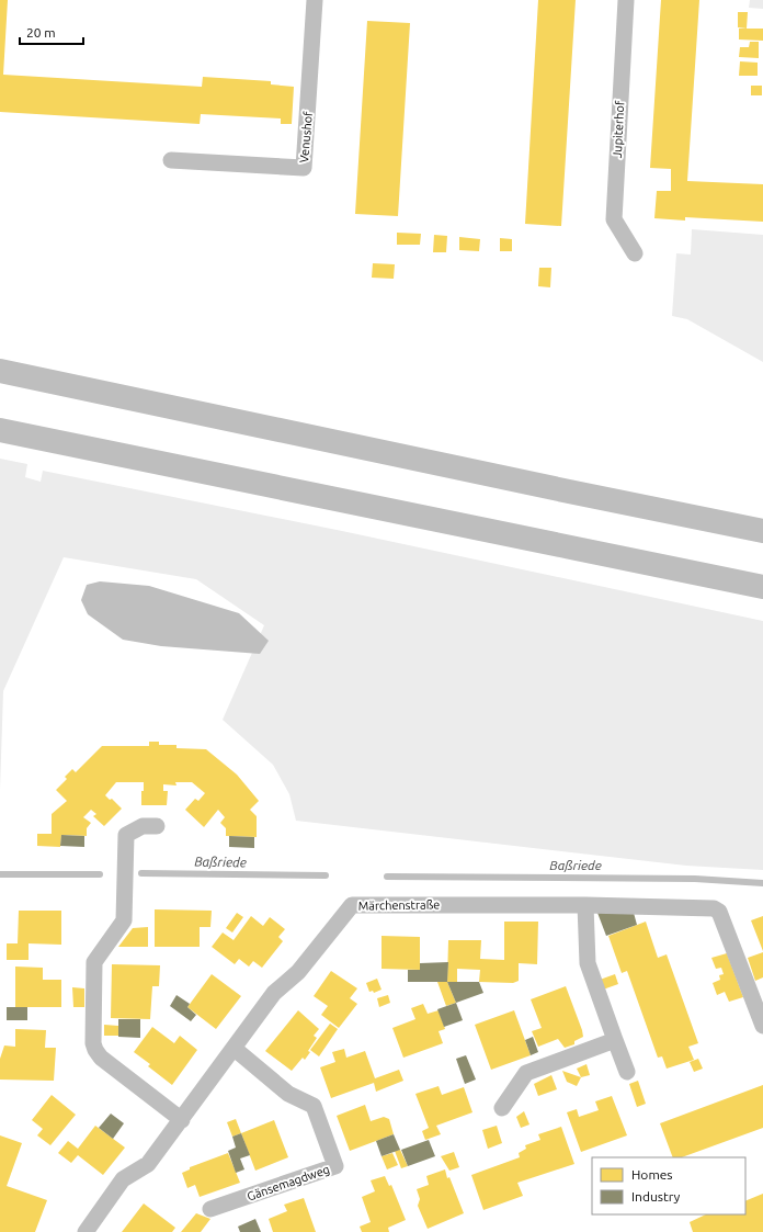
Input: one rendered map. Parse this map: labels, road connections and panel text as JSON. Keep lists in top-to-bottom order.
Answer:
{
  "streets": {
    "street": [
      "Jupiterhof",
      "Venushof",
      "Märchenstraße",
      "Gänsemagdweg"
    ]
  },
  "crossings": [
    ["Märchenstraße", "Gänsemagdweg"]
  ],
  "water": ["Baßriede"],
  "legend": ["Homes", "Industry"],
  "scale_bar": "20 m"
}
